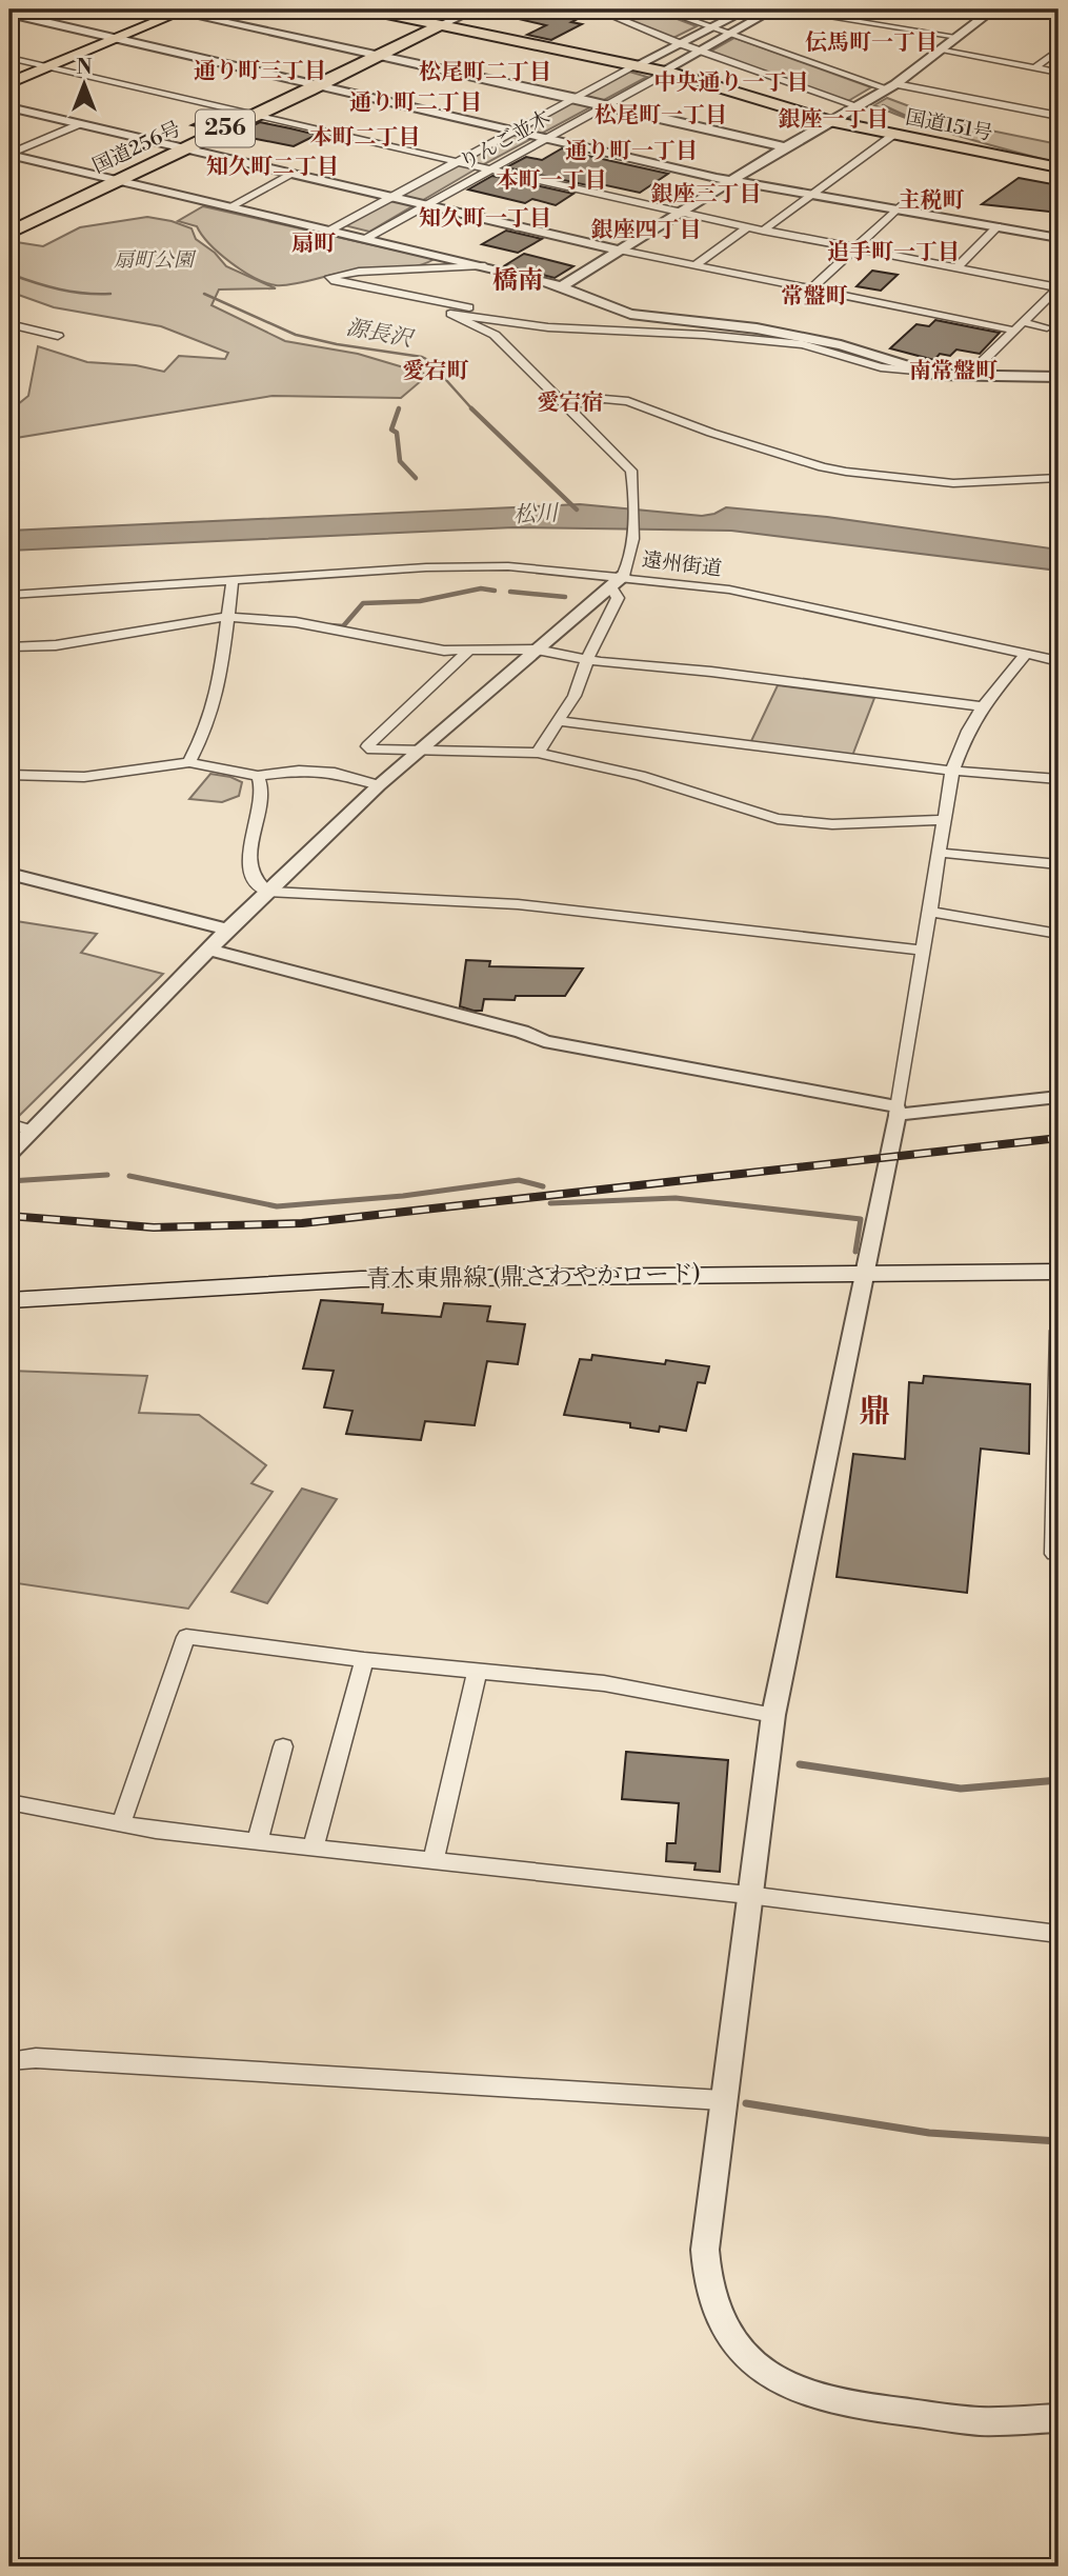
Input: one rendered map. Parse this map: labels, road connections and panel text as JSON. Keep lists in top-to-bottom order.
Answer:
{
  "streets": {
    "highway": ["国道151号", "256", "国道256号"],
    "main road": ["青木東鼎線 (鼎さわやかロード)"],
    "street": ["りんご並木", "遠州街道"]
  },
  "crossings": [
    ["国道151号", "りんご並木"],
    ["国道151号", "国道256号"]
  ],
  "districts": [
    "伝馬町一丁目",
    "通り町三丁目",
    "松尾町二丁目",
    "中央通り一丁目",
    "通り町二丁目",
    "松尾町一丁目",
    "銀座一丁目",
    "本町二丁目",
    "通り町一丁目",
    "知久町二丁目",
    "本町一丁目",
    "銀座三丁目",
    "主税町",
    "知久町一丁目",
    "銀座四丁目",
    "扇町",
    "追手町一丁目",
    "橋南",
    "常盤町",
    "愛宕町",
    "南常盤町",
    "愛宕宿",
    "鼎"
  ],
  "water": ["源長沢", "松川"],
  "parks": ["扇町公園"],
  "north": "top"
}
